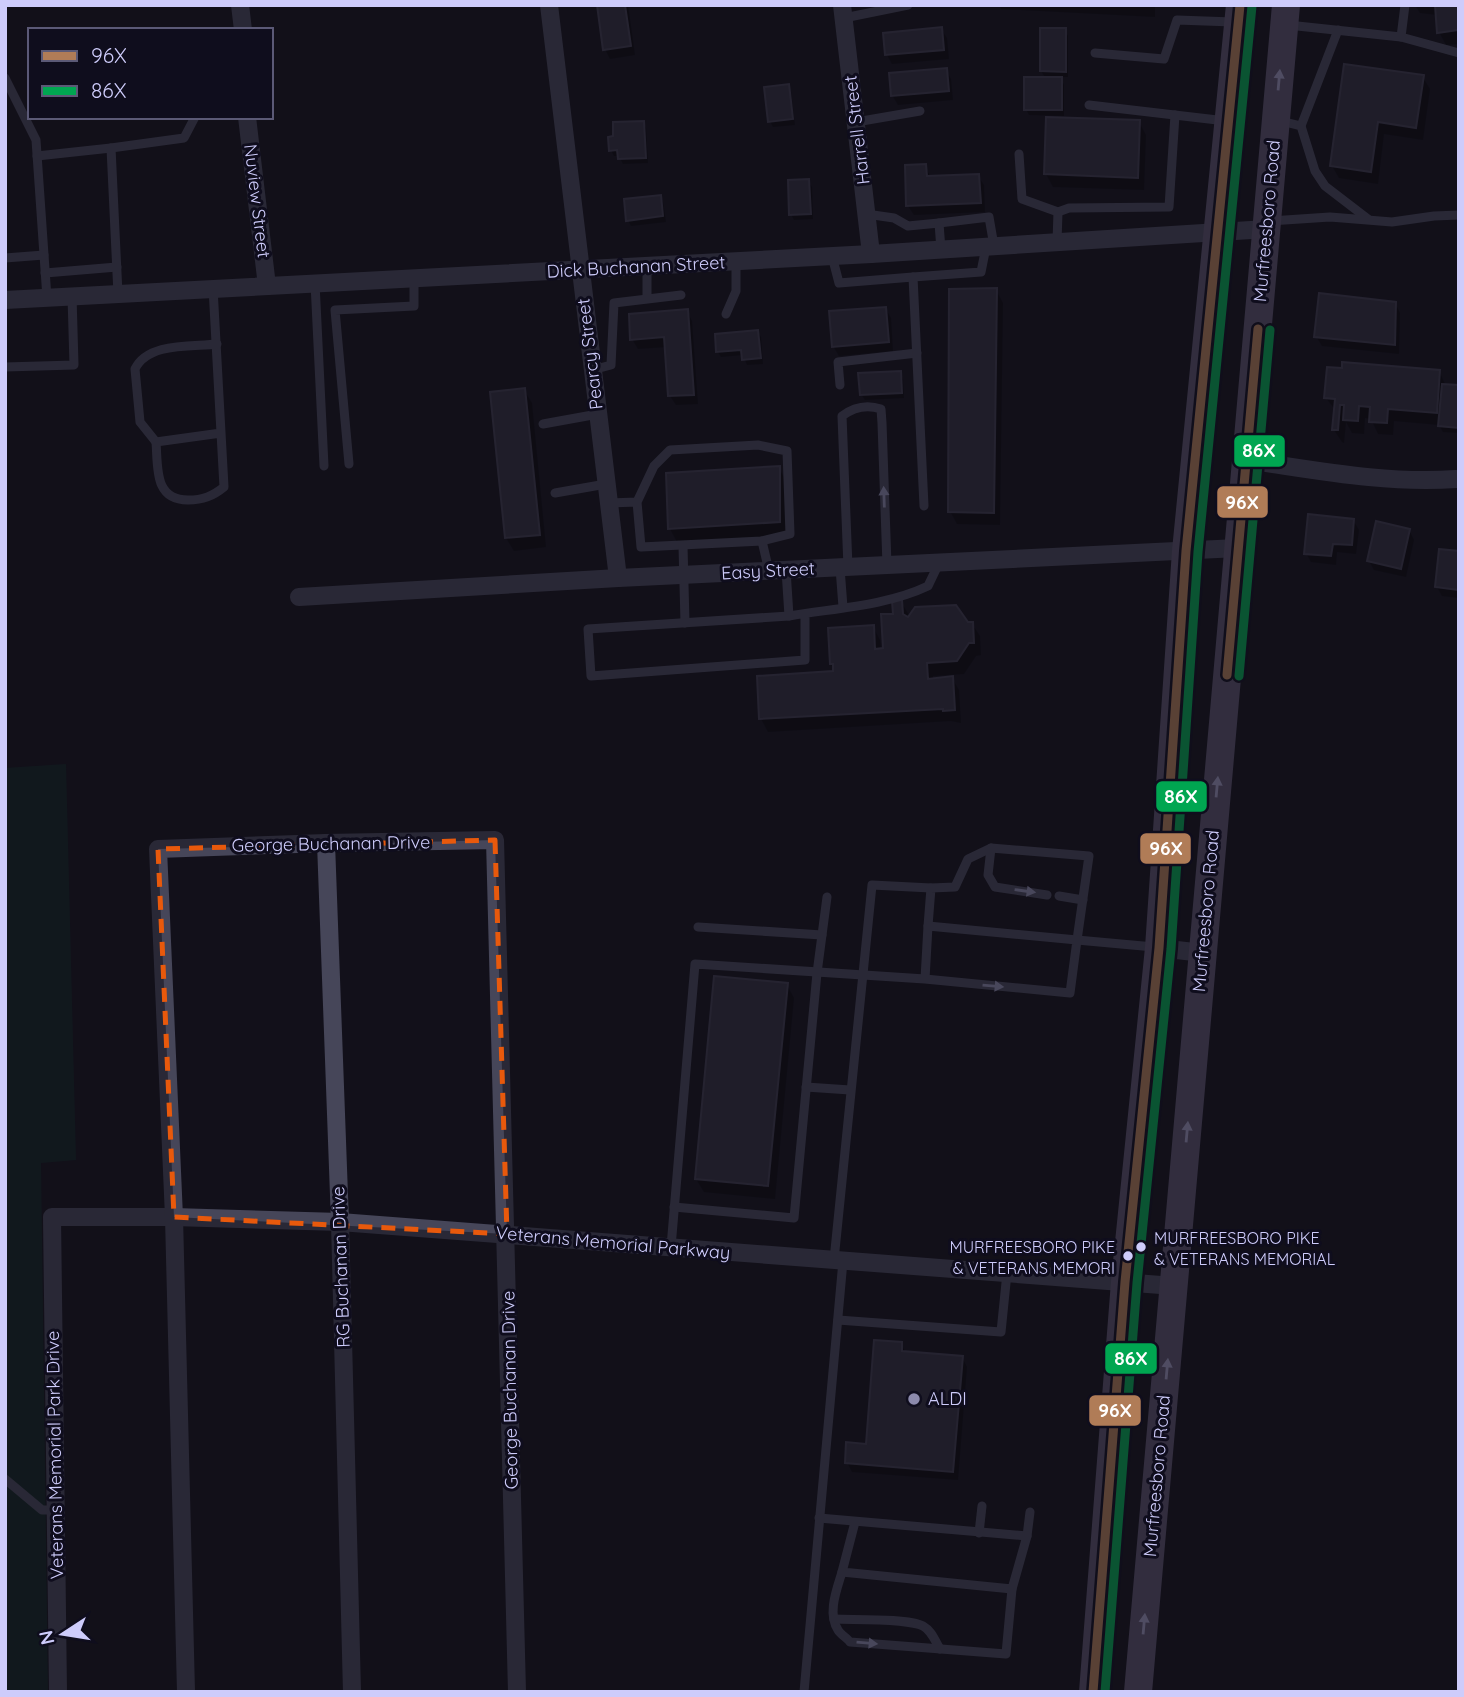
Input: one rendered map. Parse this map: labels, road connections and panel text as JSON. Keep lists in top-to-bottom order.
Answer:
{
  "streets": {
    "main road": ["Murfreesboro Road"],
    "street": [
      "Harrell Street",
      "Nuview Street",
      "Dick Buchanan Street",
      "Pearcy Street",
      "Easy Street",
      "George Buchanan Drive",
      "Veterans Memorial Parkway",
      "RG Buchanan Drive",
      "Veterans Memorial Park Drive"
    ]
  },
  "crossings": [
    ["Harrell Street", "Dick Buchanan Street"],
    ["Nuview Street", "Dick Buchanan Street"],
    ["Murfreesboro Road", "Dick Buchanan Street"],
    ["Murfreesboro Road", "Easy Street"],
    ["Murfreesboro Road", "Veterans Memorial Parkway"],
    ["Dick Buchanan Street", "Pearcy Street"],
    ["Pearcy Street", "Easy Street"],
    ["George Buchanan Drive", "Veterans Memorial Parkway"],
    ["George Buchanan Drive", "RG Buchanan Drive"],
    ["Veterans Memorial Parkway", "RG Buchanan Drive"],
    ["Veterans Memorial Parkway", "Veterans Memorial Park Drive"]
  ],
  "places": ["MURFREESBORO PIKE & VETERANS MEMORIAL", "MURFREESBORO PIKE & VETERANS MEMORI", "ALDI"],
  "lines": ["transit line 96X", "transit line 86X"],
  "legend": ["96X", "86X"],
  "north": "left"
}
